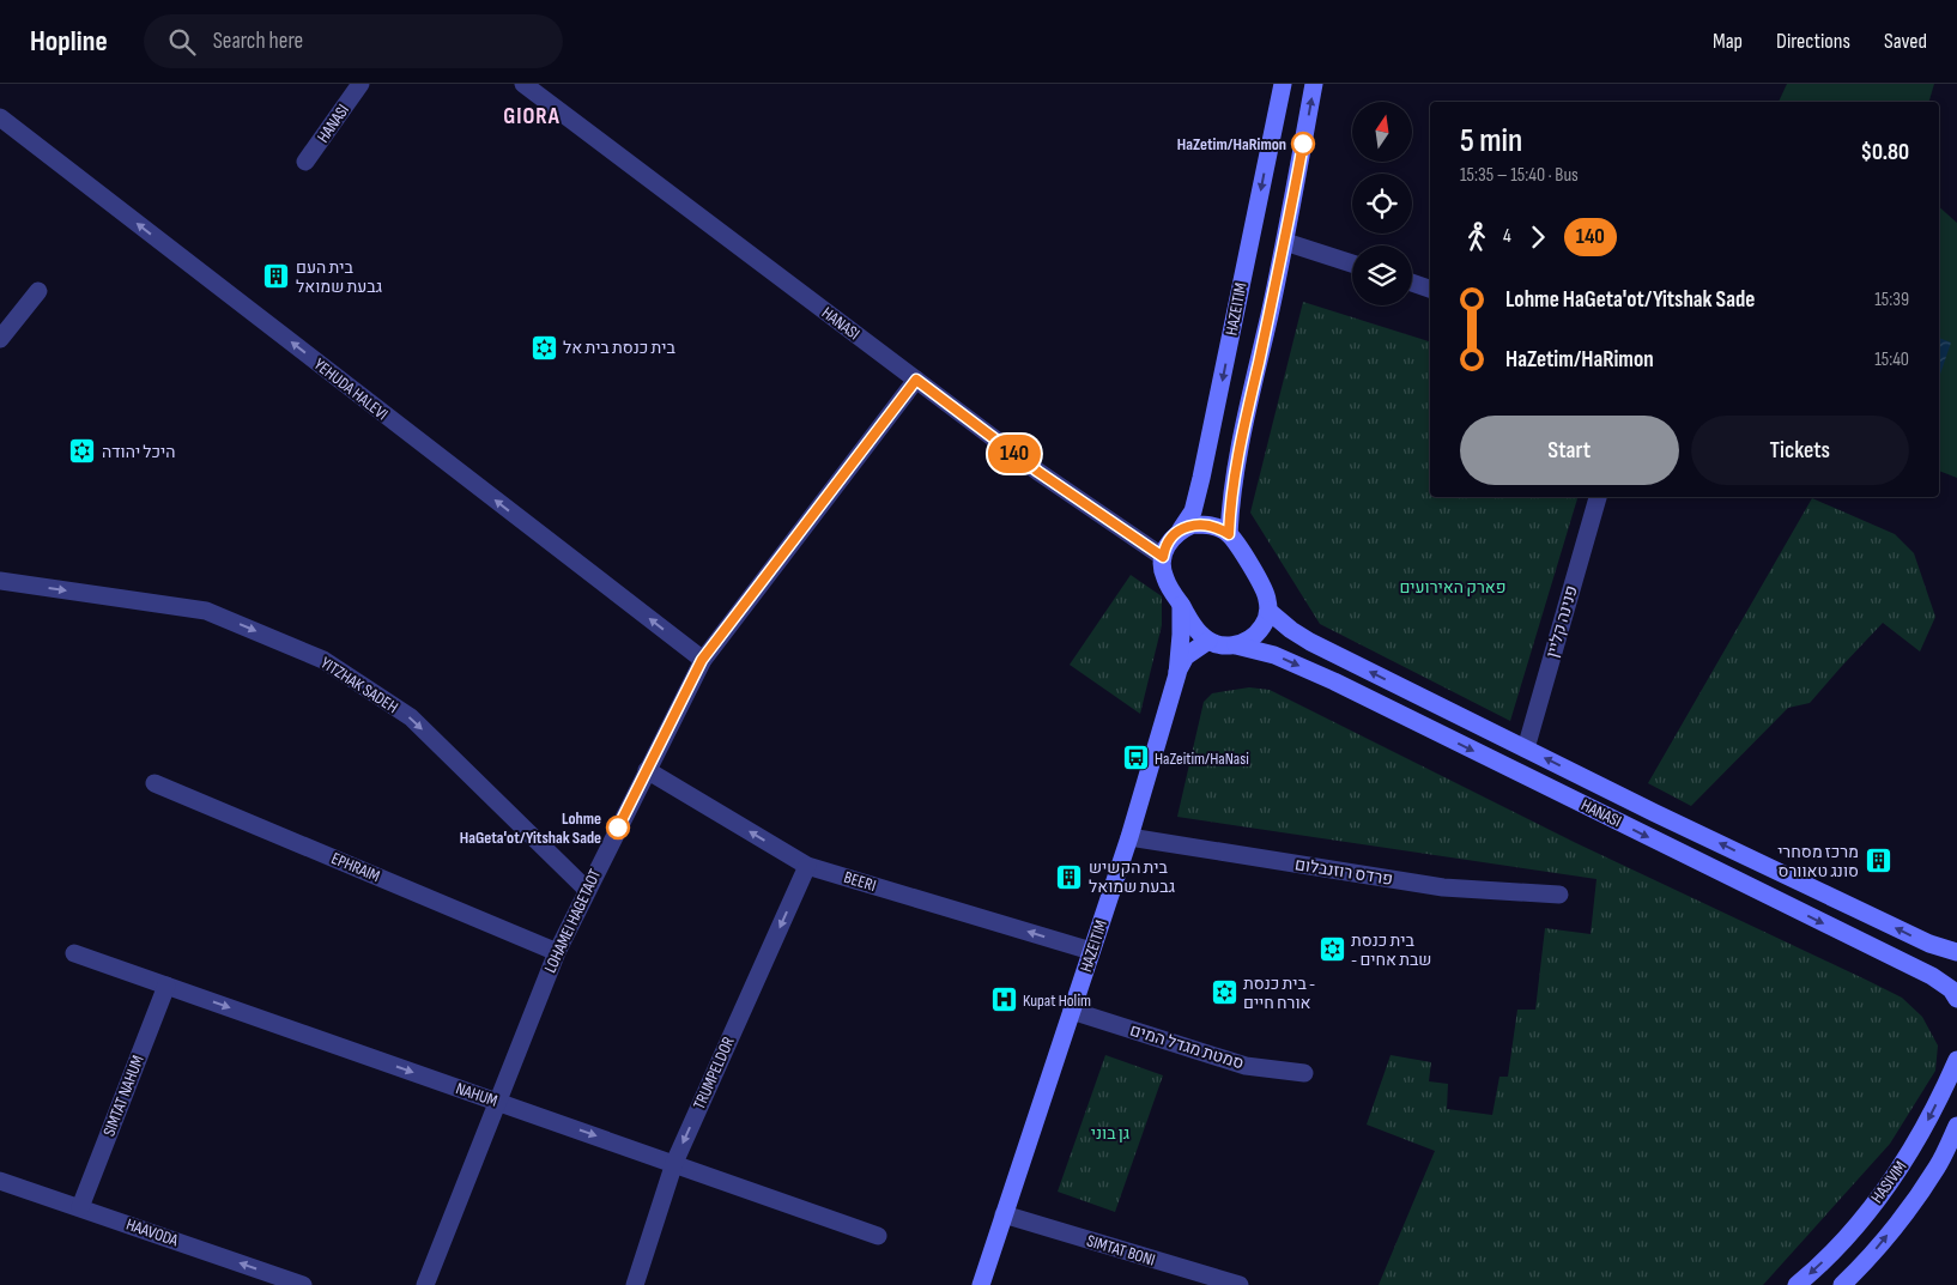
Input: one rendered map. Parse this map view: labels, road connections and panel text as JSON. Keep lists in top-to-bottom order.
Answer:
{
  "streets": {
    "street": [
      "HANASI",
      "HAZEITIM",
      "YEHUDA HALEVI",
      "פנינה קליין",
      "YITZHAK SADEH",
      "EPHRAIM",
      "פרדס רוזנבלום",
      "BEERI",
      "LOHAMEI HAGETAOT",
      "סמטת מגדל המים",
      "TRUMPELDOR",
      "NAHUM",
      "SIMTAT NAHUM",
      "HASIVIM",
      "HAAVODA",
      "SIMTAT BONI"
    ]
  },
  "crossings": [
    ["HANASI", "HAZEITIM"],
    ["HANASI", "פנינה קליין"],
    ["HANASI", "LOHAMEI HAGETAOT"],
    ["HAZEITIM", "פרדס רוזנבלום"],
    ["HAZEITIM", "BEERI"],
    ["HAZEITIM", "סמטת מגדל המים"],
    ["HAZEITIM", "SIMTAT BONI"],
    ["YEHUDA HALEVI", "LOHAMEI HAGETAOT"],
    ["YITZHAK SADEH", "LOHAMEI HAGETAOT"],
    ["EPHRAIM", "LOHAMEI HAGETAOT"],
    ["BEERI", "LOHAMEI HAGETAOT"],
    ["BEERI", "TRUMPELDOR"],
    ["LOHAMEI HAGETAOT", "NAHUM"],
    ["TRUMPELDOR", "NAHUM"],
    ["NAHUM", "SIMTAT NAHUM"],
    ["SIMTAT NAHUM", "HAAVODA"]
  ],
  "one_way": [
    "YEHUDA HALEVI",
    "YITZHAK SADEH",
    "BEERI",
    "TRUMPELDOR",
    "NAHUM",
    "HAAVODA"
  ],
  "districts": ["GIORA"],
  "parks": ["פארק האירועים", "גן בוני"],
  "places": {
    "other": ["HaZetim/HaRimon", "Lohme HaGeta'ot/Yitshak Sade"],
    "building": ["בית העם גבעת שמואל", "מרכז מסחרי סונג טאוורס", "בית הקשיש גבעת שמואל"],
    "synagogue": [
      "בית כנסת בית אל",
      "היכל יהודה",
      "בית כנסת - שבת אחים",
      "בית כנסת - אורח חיים"
    ],
    "bus stop": ["HaZeitim/HaNasi"],
    "hospital": ["Kupat Holim"]
  },
  "lines": ["bus line 140"],
  "north": "top",
  "page": {
    "header": "Hopline",
    "search": "Search here",
    "nav": ["Map", "Directions", "Saved"],
    "on_map": "140",
    "heading": ["5 min", "15:35 – 15:40 · Bus", "$0.80"],
    "legs": ["4", "140"],
    "list": [
      {
        "name": "Lohme HaGeta'ot/Yitshak Sade",
        "value": "15:39"
      },
      {
        "name": "HaZetim/HaRimon",
        "value": "15:40"
      }
    ],
    "buttons": ["Start", "Tickets"]
  }
}
